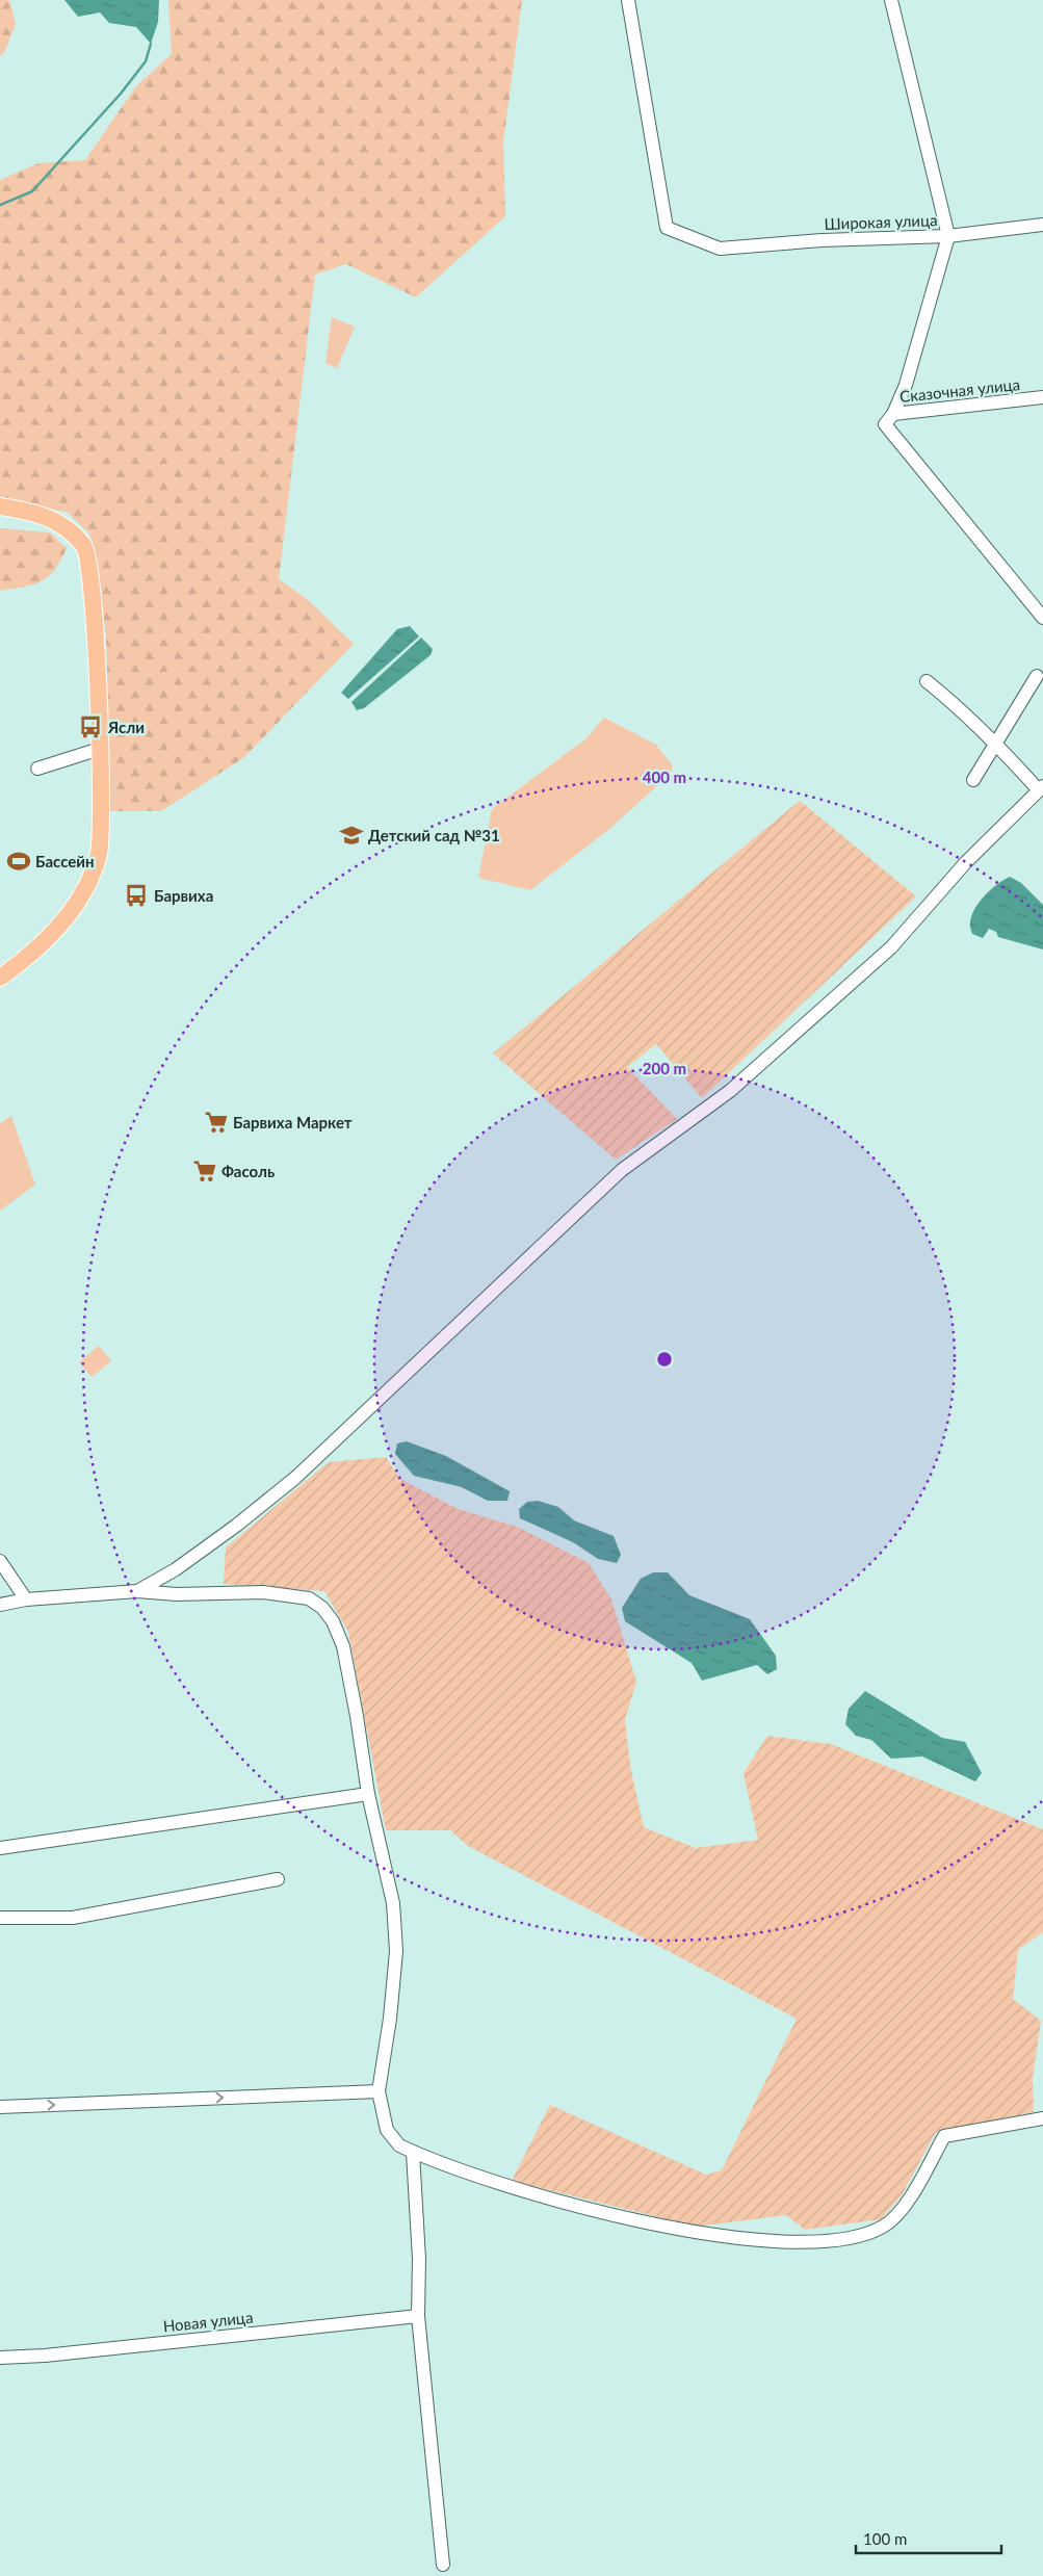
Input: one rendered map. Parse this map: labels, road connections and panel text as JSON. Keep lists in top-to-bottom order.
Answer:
{
  "streets": {
    "street": ["Широкая улица", "Сказочная улица", "Новая улица"]
  },
  "places": {
    "bus stop": ["Ясли", "Барвиха"],
    "school or university": ["Детский сад №31"],
    "sports": ["Бассейн"],
    "supermarket": ["Барвиха Маркет", "Фасоль"]
  },
  "scale_bar": "100 m",
  "rings": ["400 m", "200 m"]
}
